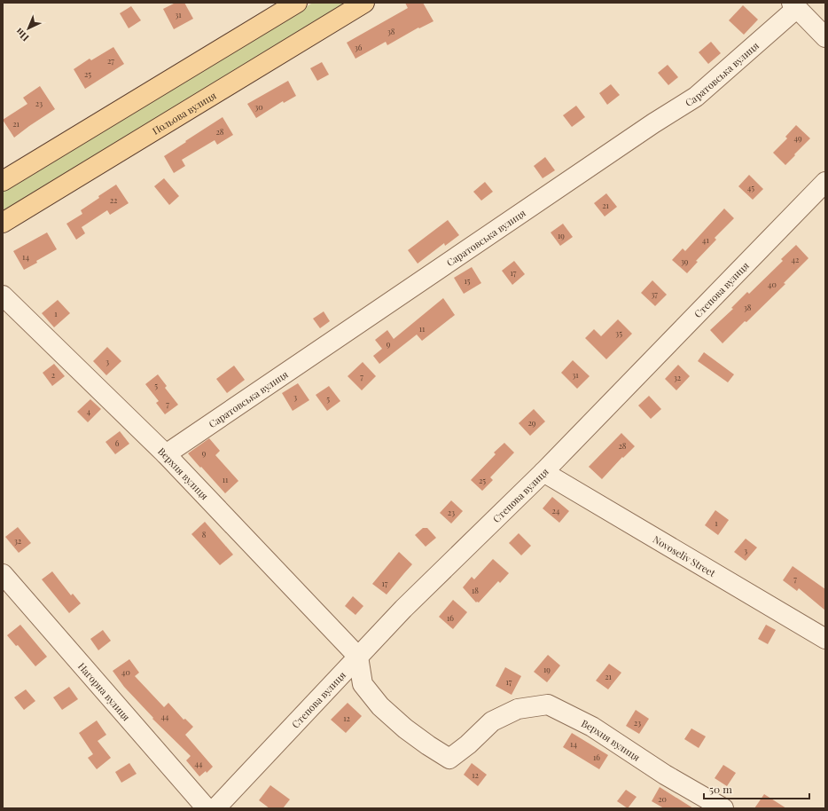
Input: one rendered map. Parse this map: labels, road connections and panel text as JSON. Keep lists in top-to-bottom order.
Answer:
{
  "streets": {
    "main road": ["Польова вулиця"],
    "street": [
      "Саратовська вулиця",
      "Степова вулиця",
      "Верхня вулиця",
      "Novoseliv Street",
      "Нагорна вулиця"
    ]
  },
  "crossings": [
    ["Саратовська вулиця", "Верхня вулиця"],
    ["Степова вулиця", "Верхня вулиця"],
    ["Степова вулиця", "Novoseliv Street"]
  ],
  "house_numbers": [
    "31",
    "38",
    "36",
    "27",
    "25",
    "23",
    "30",
    "21",
    "28",
    "49",
    "45",
    "22",
    "21",
    "19",
    "41",
    "14",
    "42",
    "39",
    "17",
    "15",
    "40",
    "37",
    "38",
    "1",
    "11",
    "35",
    "9",
    "3",
    "2",
    "31",
    "7",
    "32",
    "5",
    "3",
    "5",
    "7",
    "4",
    "29",
    "6",
    "28",
    "9",
    "11",
    "25",
    "24",
    "23",
    "1",
    "8",
    "32",
    "3",
    "7",
    "17",
    "18",
    "16",
    "19",
    "40",
    "21",
    "17",
    "44",
    "12",
    "23",
    "14",
    "16",
    "44",
    "12",
    "20"
  ],
  "scale_bar": "50 m",
  "north": "bottom left"
}
